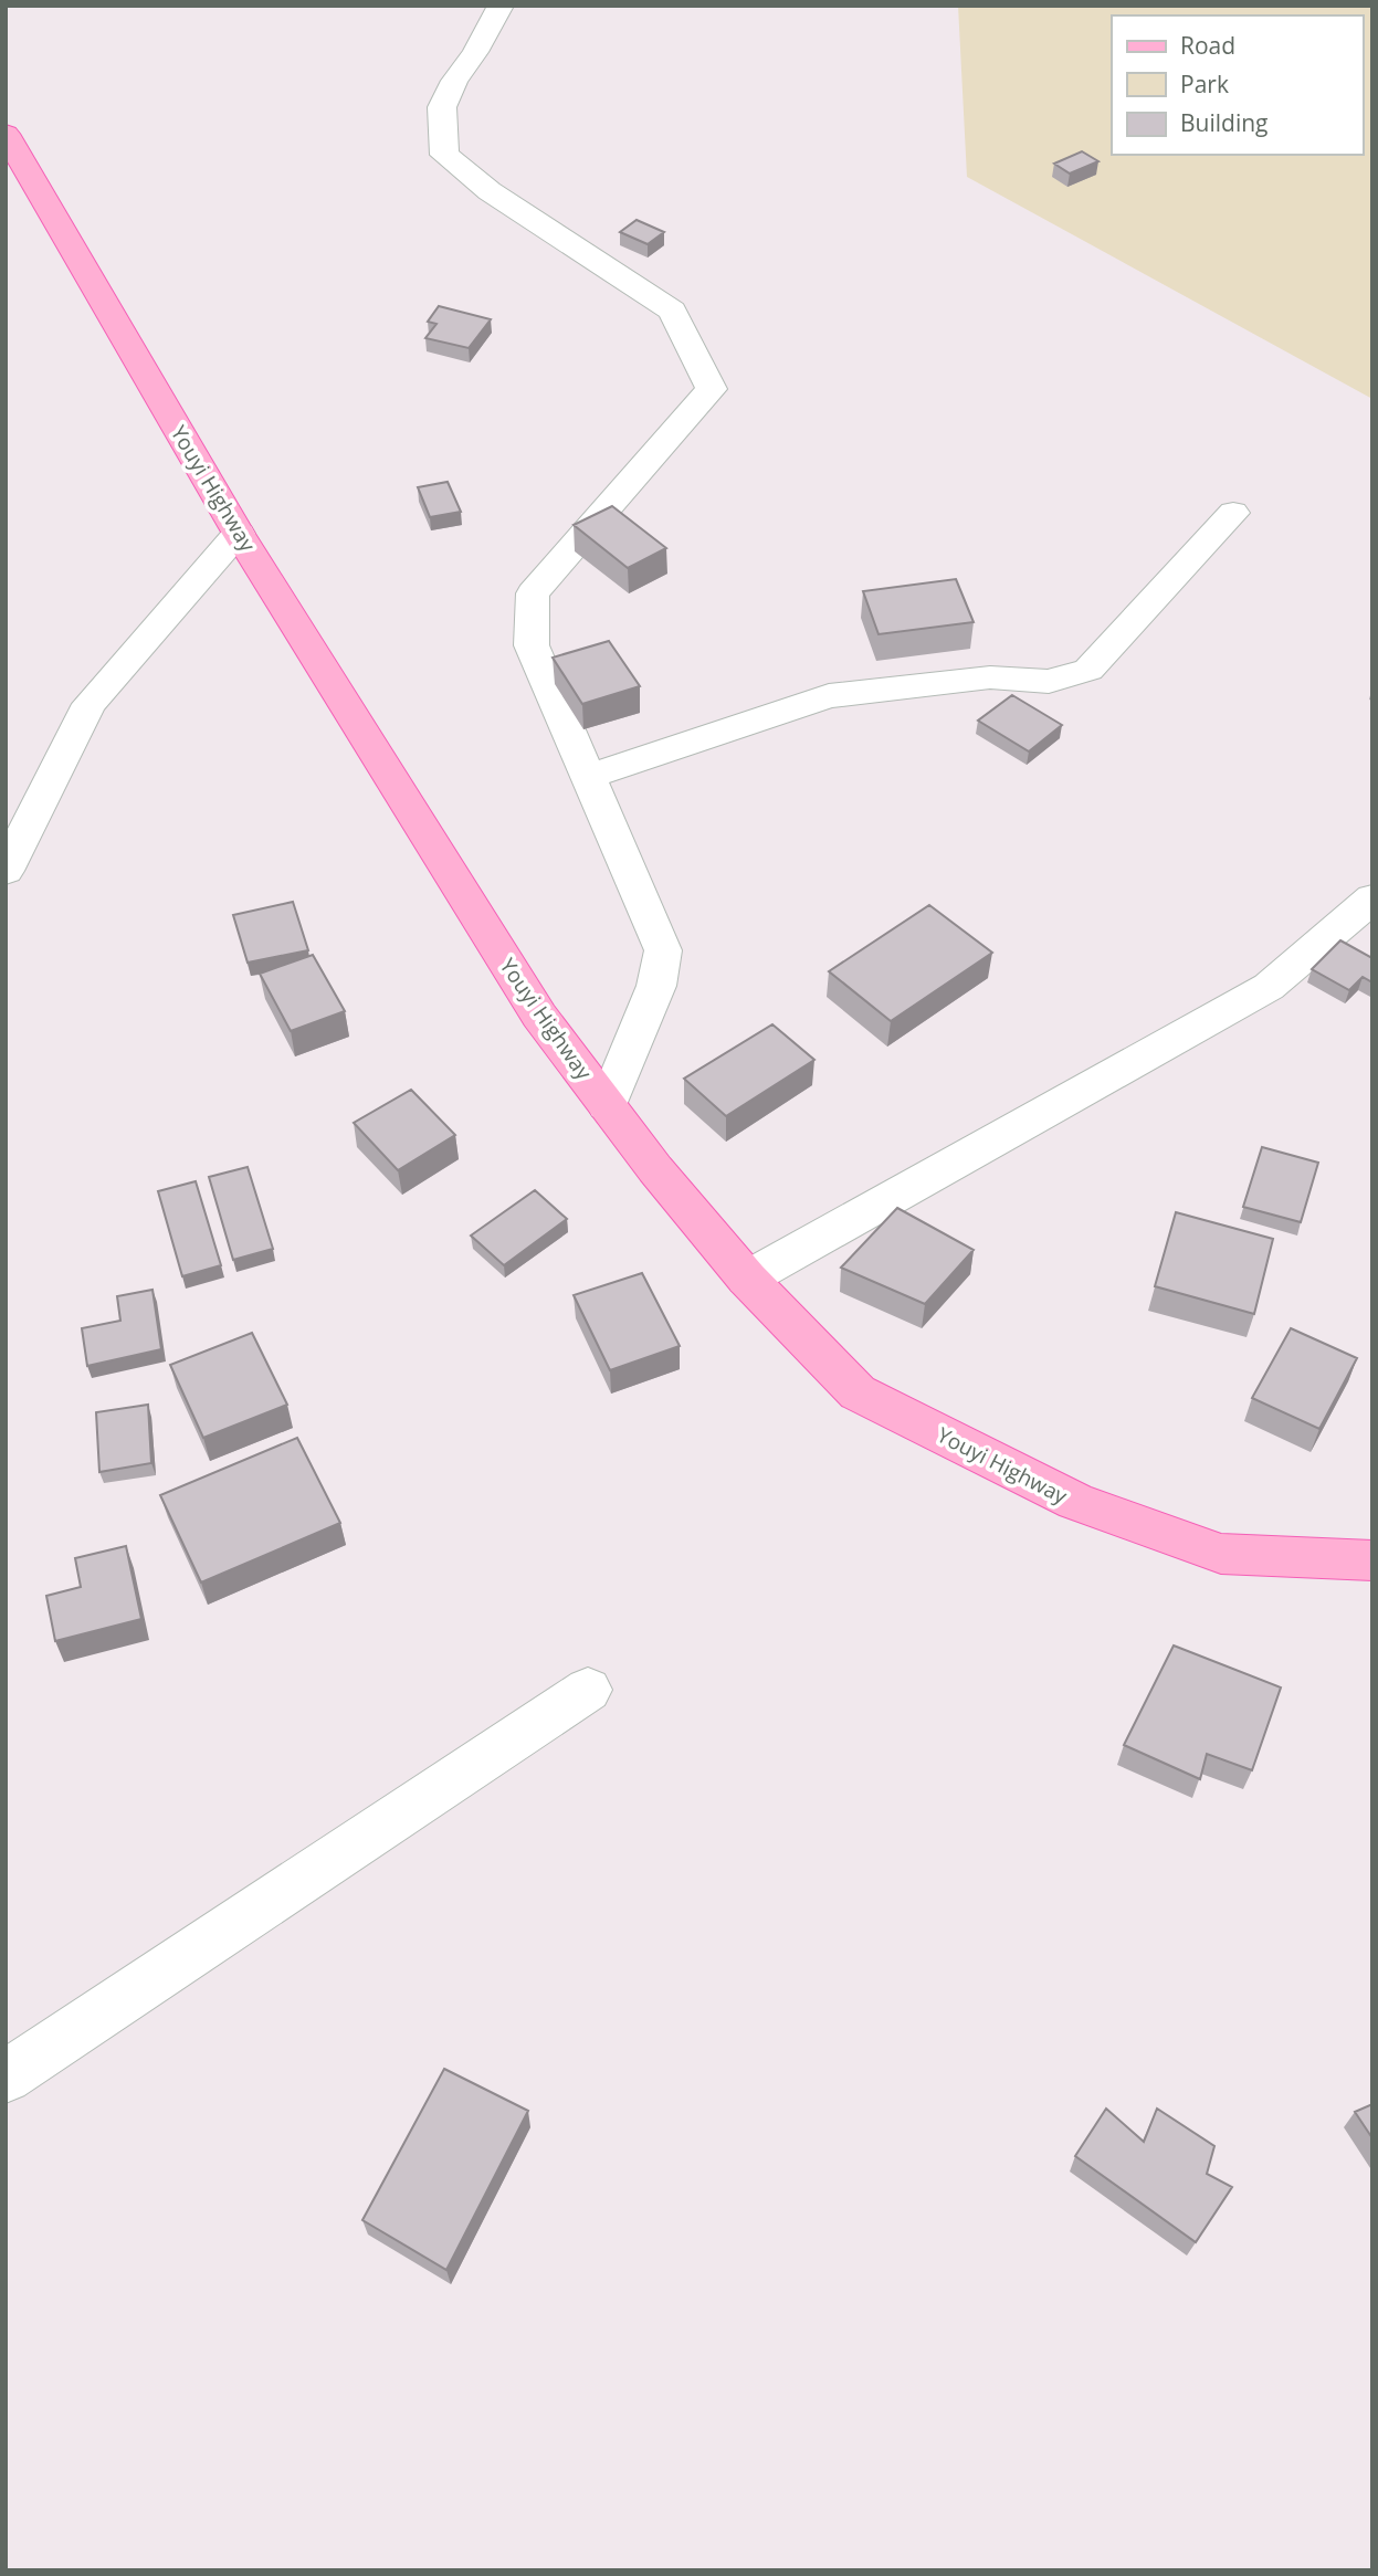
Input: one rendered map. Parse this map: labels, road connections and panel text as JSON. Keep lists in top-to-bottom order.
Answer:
{
  "streets": {
    "main road": ["Youyi Highway"]
  },
  "legend": ["Road", "Park", "Building"]
}
